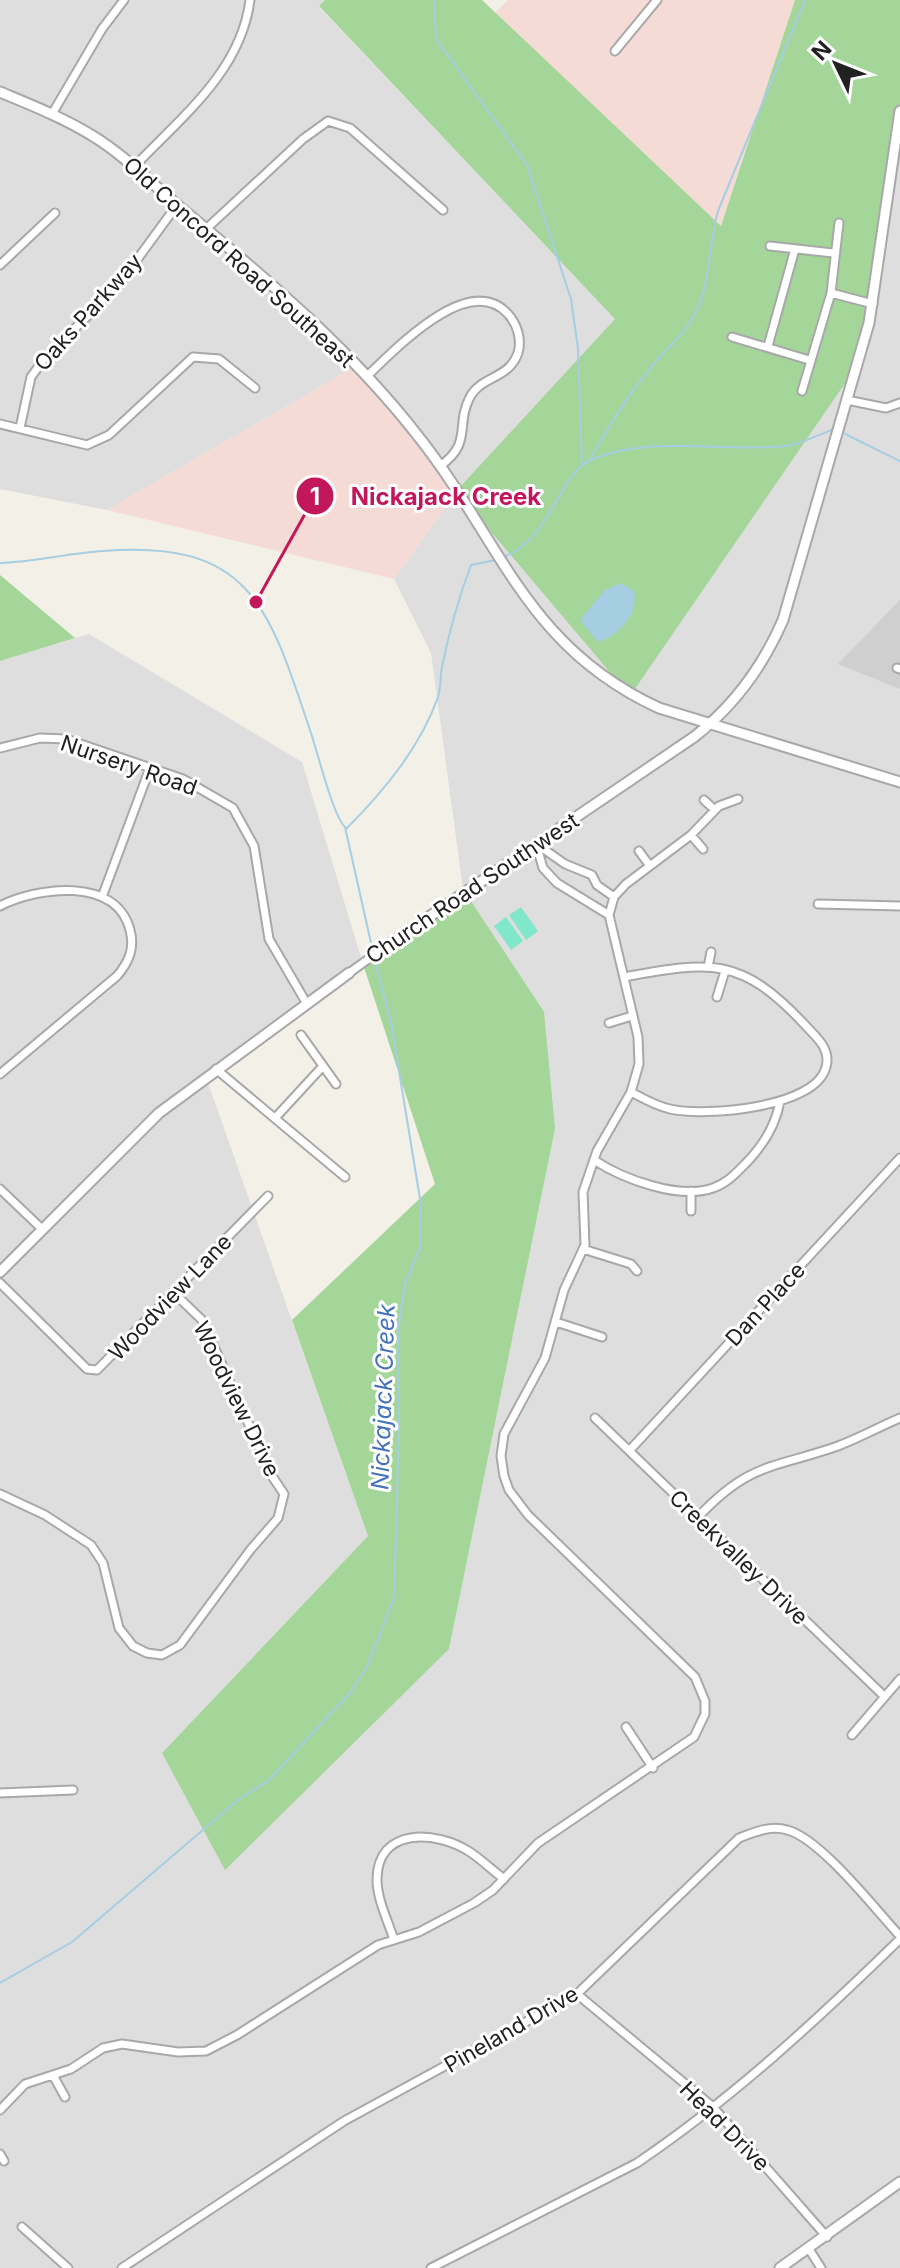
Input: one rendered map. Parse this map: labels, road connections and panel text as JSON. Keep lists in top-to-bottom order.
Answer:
{
  "streets": {
    "street": [
      "Old Concord Road Southeast",
      "Oaks Parkway",
      "Nursery Road",
      "Church Road Southwest",
      "Woodview Lane",
      "Dan Place",
      "Woodview Drive",
      "Creekvalley Drive",
      "Pineland Drive",
      "Head Drive"
    ]
  },
  "crossings": [
    ["Old Concord Road Southeast", "Oaks Parkway"],
    ["Old Concord Road Southeast", "Church Road Southwest"],
    ["Nursery Road", "Church Road Southwest"],
    ["Woodview Lane", "Woodview Drive"],
    ["Dan Place", "Creekvalley Drive"],
    ["Pineland Drive", "Head Drive"]
  ],
  "water": ["Nickajack Creek"],
  "places": ["Nickajack Creek"],
  "north": "top left"
}
